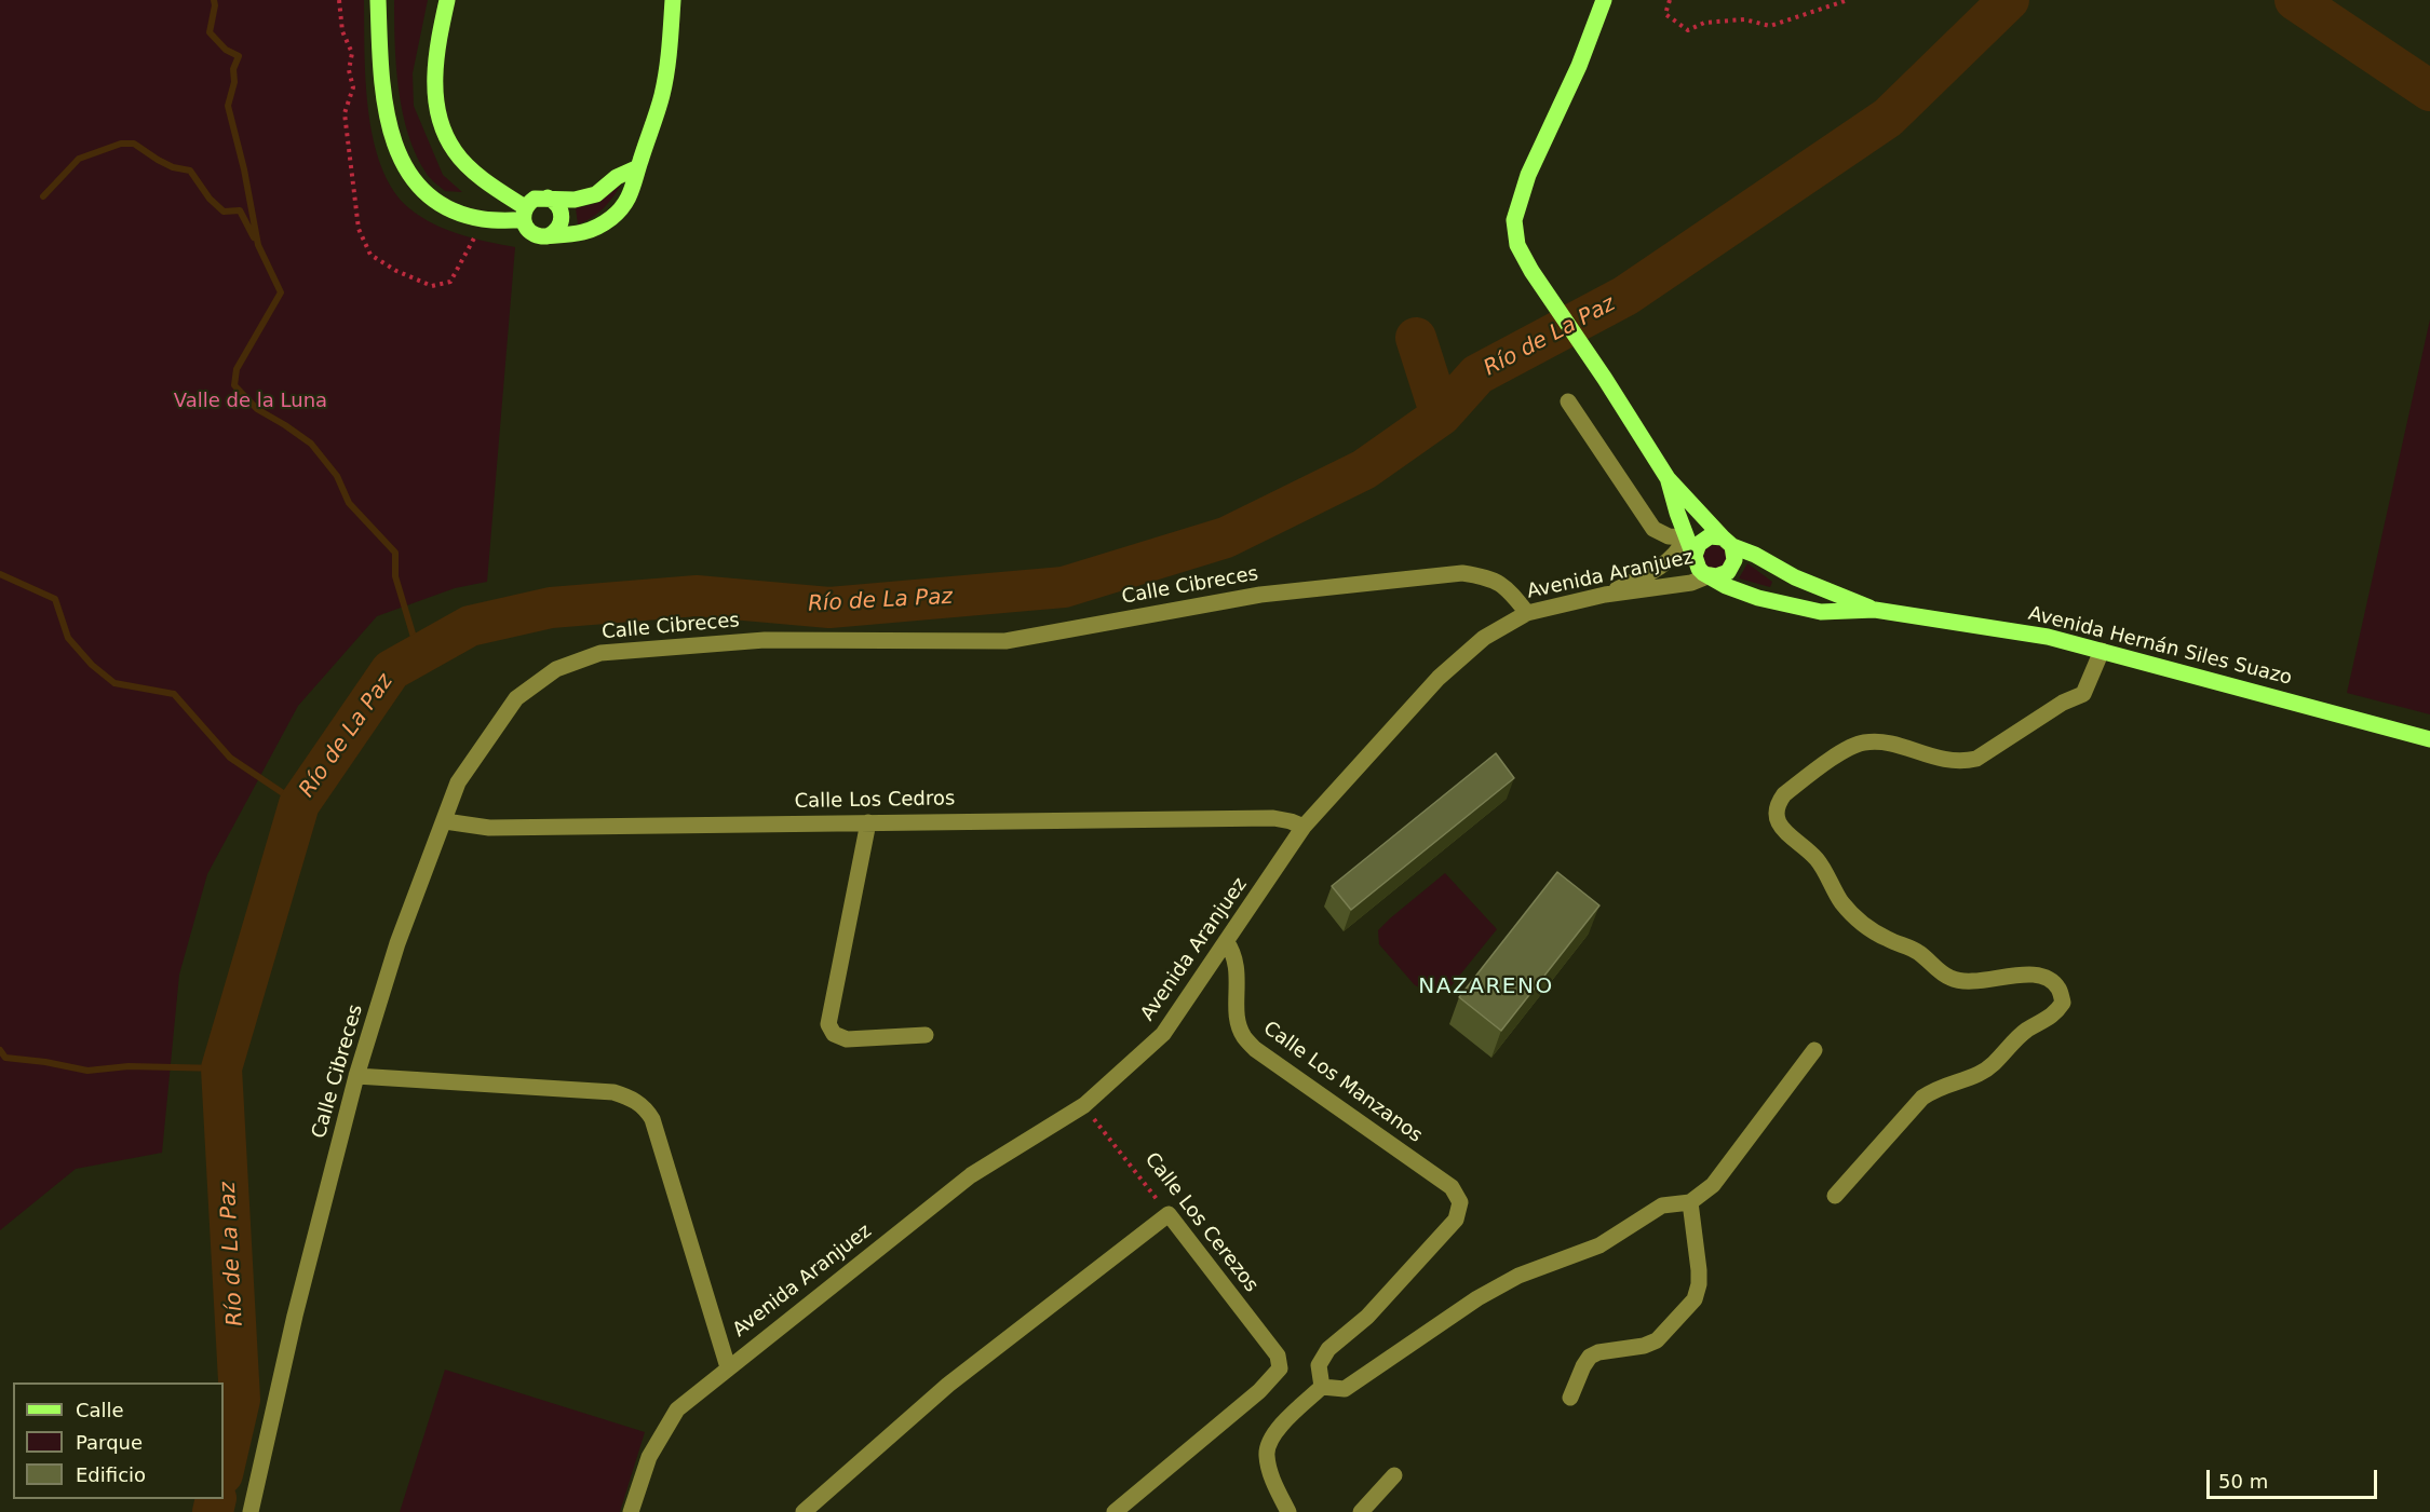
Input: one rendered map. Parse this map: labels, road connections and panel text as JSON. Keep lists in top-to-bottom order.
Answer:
{
  "streets": {
    "main road": ["Avenida Hernán Siles Suazo"],
    "street": [
      "Avenida Aranjuez",
      "Calle Cibreces",
      "Calle Los Cedros",
      "Calle Los Manzanos",
      "Calle Los Cerezos"
    ]
  },
  "crossings": [
    ["Avenida Aranjuez", "Calle Cibreces"],
    ["Avenida Aranjuez", "Avenida Hernán Siles Suazo"],
    ["Avenida Aranjuez", "Calle Los Cedros"],
    ["Avenida Aranjuez", "Calle Los Manzanos"],
    ["Avenida Aranjuez", "Calle Los Cerezos"],
    ["Calle Cibreces", "Calle Los Cedros"]
  ],
  "districts": ["NAZARENO"],
  "water": ["Río de La Paz"],
  "parks": ["Valle de la Luna"],
  "legend": ["Calle", "Parque", "Edificio"],
  "scale_bar": "50 m"
}
